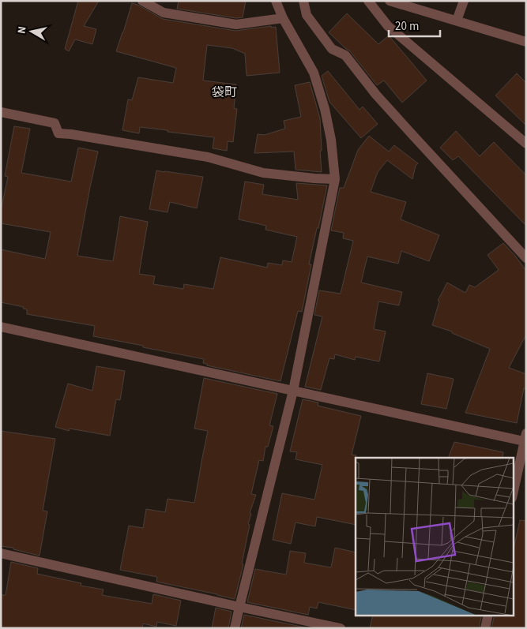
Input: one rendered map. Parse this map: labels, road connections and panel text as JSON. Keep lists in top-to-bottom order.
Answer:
{
  "districts": ["袋町"],
  "scale_bar": "20 m",
  "north": "left"
}
